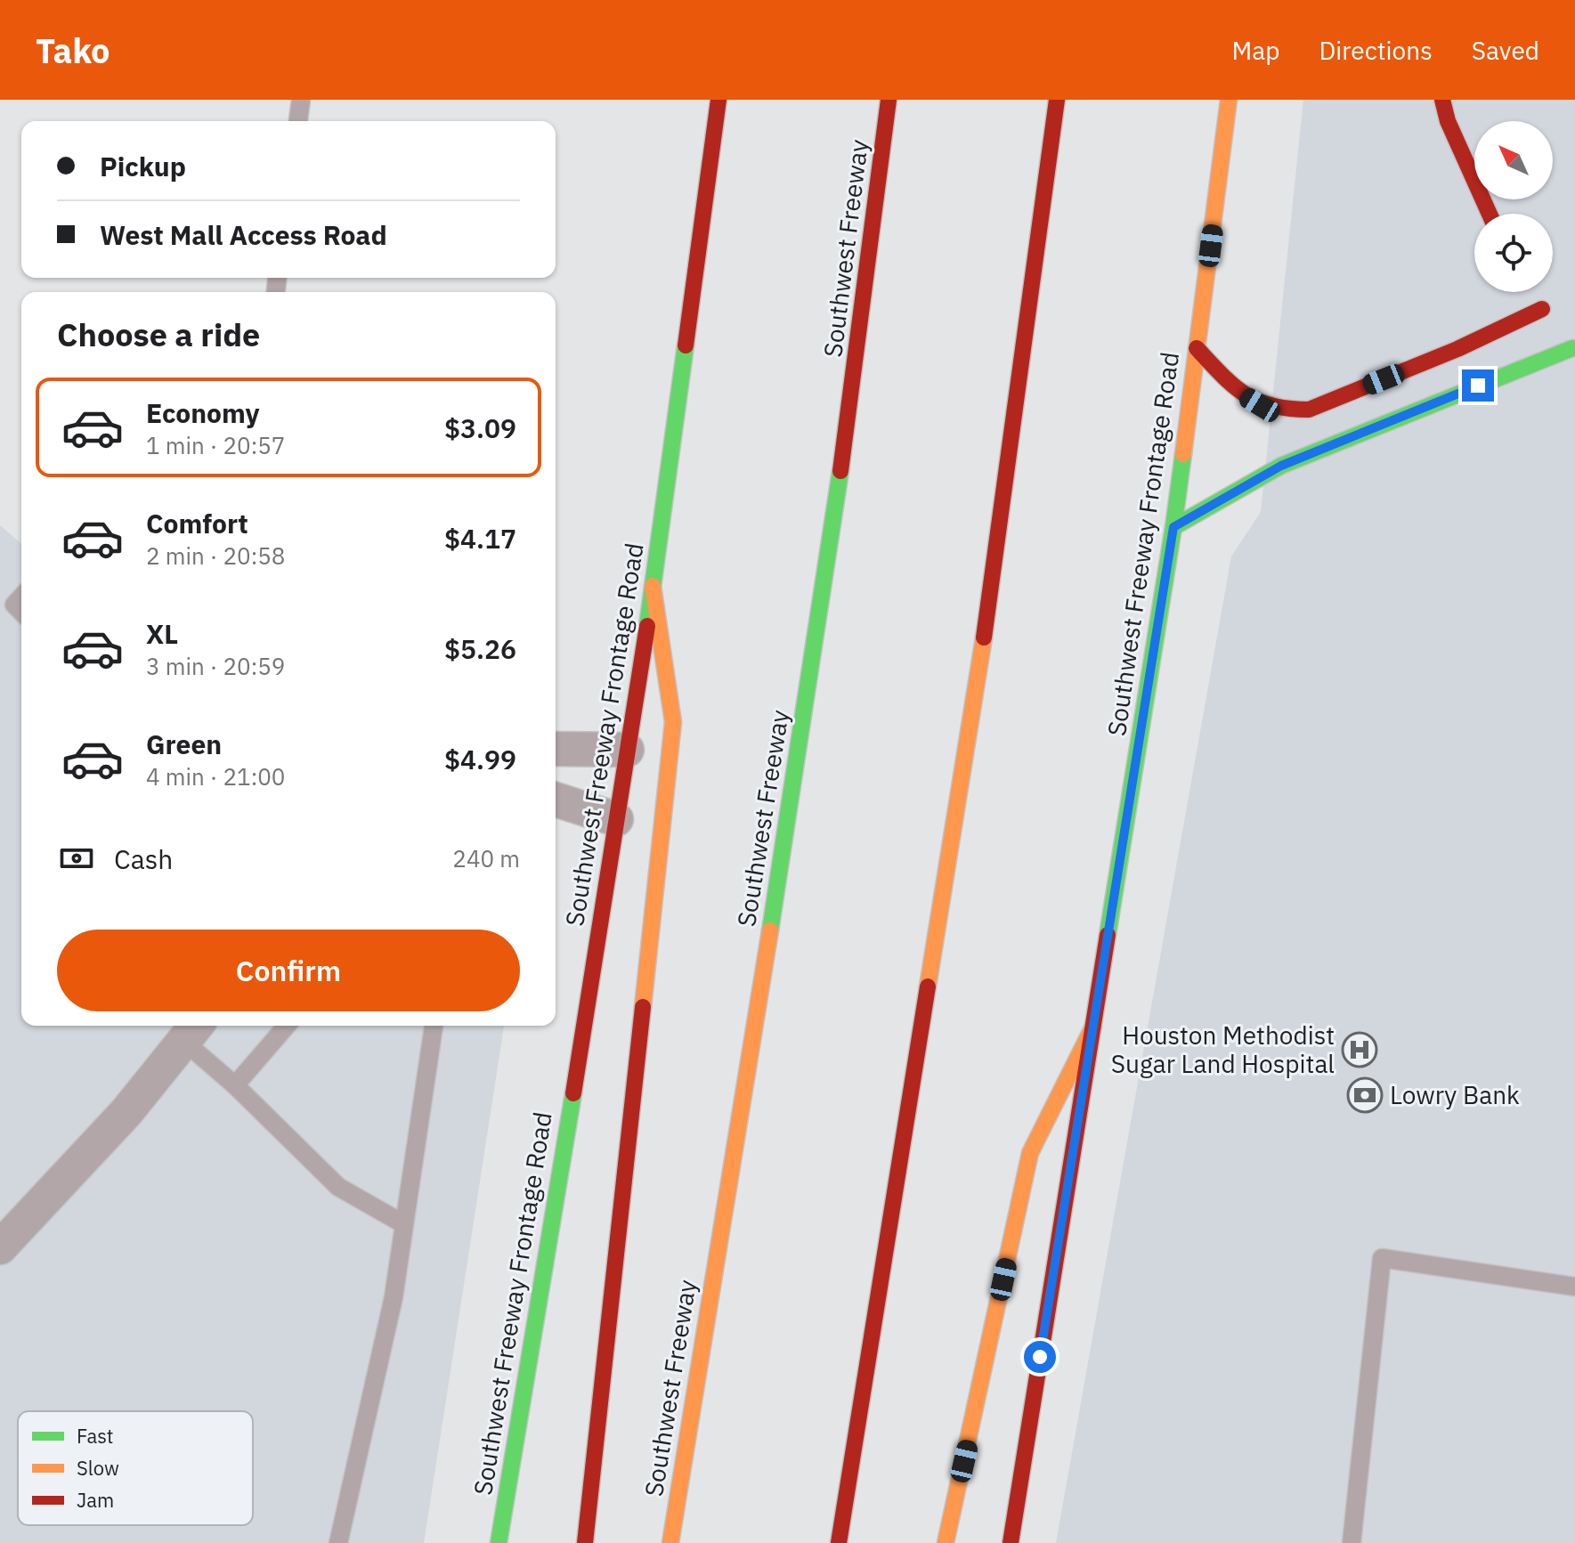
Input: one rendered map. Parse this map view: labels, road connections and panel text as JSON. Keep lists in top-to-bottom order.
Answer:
{
  "streets": {
    "main road": ["Southwest Freeway", "Southwest Freeway Frontage Road"]
  },
  "places": {
    "hospital": ["Houston Methodist Sugar Land Hospital"],
    "bank": ["Lowry Bank"]
  },
  "legend": ["Fast", "Slow", "Jam"],
  "north": "top left",
  "page": {
    "header": "Tako",
    "nav": ["Map", "Directions", "Saved"],
    "banner": ["Pickup", "West Mall Access Road"],
    "heading": "Choose a ride",
    "list": [
      {
        "name": "Economy",
        "note": "1 min · 20:57",
        "value": "$3.09"
      },
      {
        "name": "Comfort",
        "note": "2 min · 20:58",
        "value": "$4.17"
      },
      {
        "name": "XL",
        "note": "3 min · 20:59",
        "value": "$5.26"
      },
      {
        "name": "Green",
        "note": "4 min · 21:00",
        "value": "$4.99"
      }
    ],
    "pay": ["Cash", "240 m"],
    "buttons": "Confirm"
  }
}
